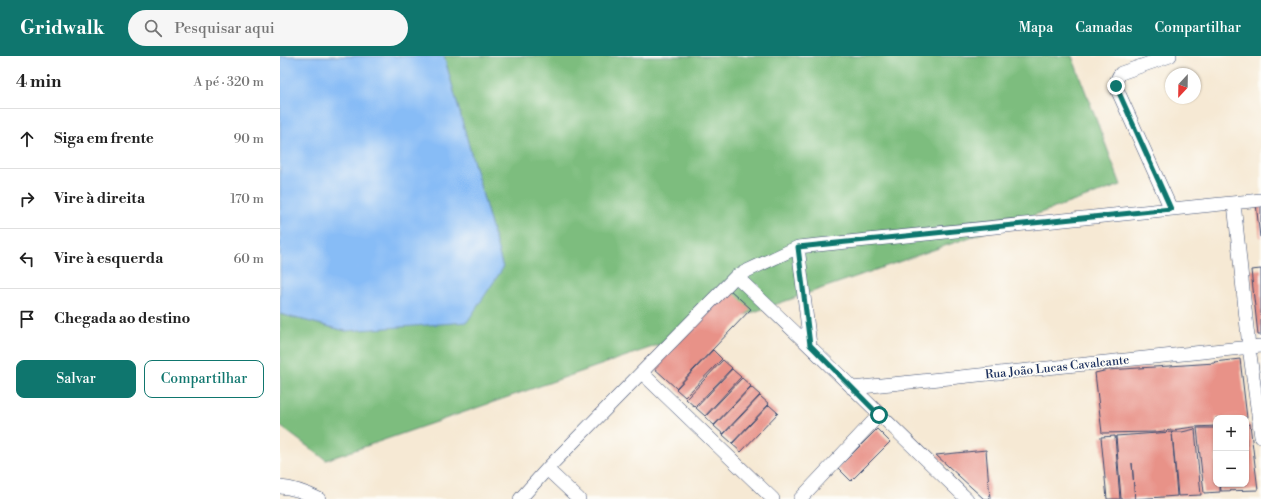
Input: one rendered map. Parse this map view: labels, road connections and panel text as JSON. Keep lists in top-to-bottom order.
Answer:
{
  "streets": {
    "street": ["Rua João Lucas Cavalcante"]
  },
  "north": "bottom",
  "page": {
    "header": "Gridwalk",
    "search": "Pesquisar aqui",
    "nav": ["Mapa", "Camadas", "Compartilhar"],
    "heading": ["4 min", "A pé · 320 m"],
    "list": [
      ["Siga em frente", "90 m"],
      ["Vire à direita", "170 m"],
      ["Vire à esquerda", "60 m"],
      "Chegada ao destino"
    ],
    "buttons": ["Salvar", "Compartilhar"],
    "map_buttons": ["+", "−"]
  }
}
